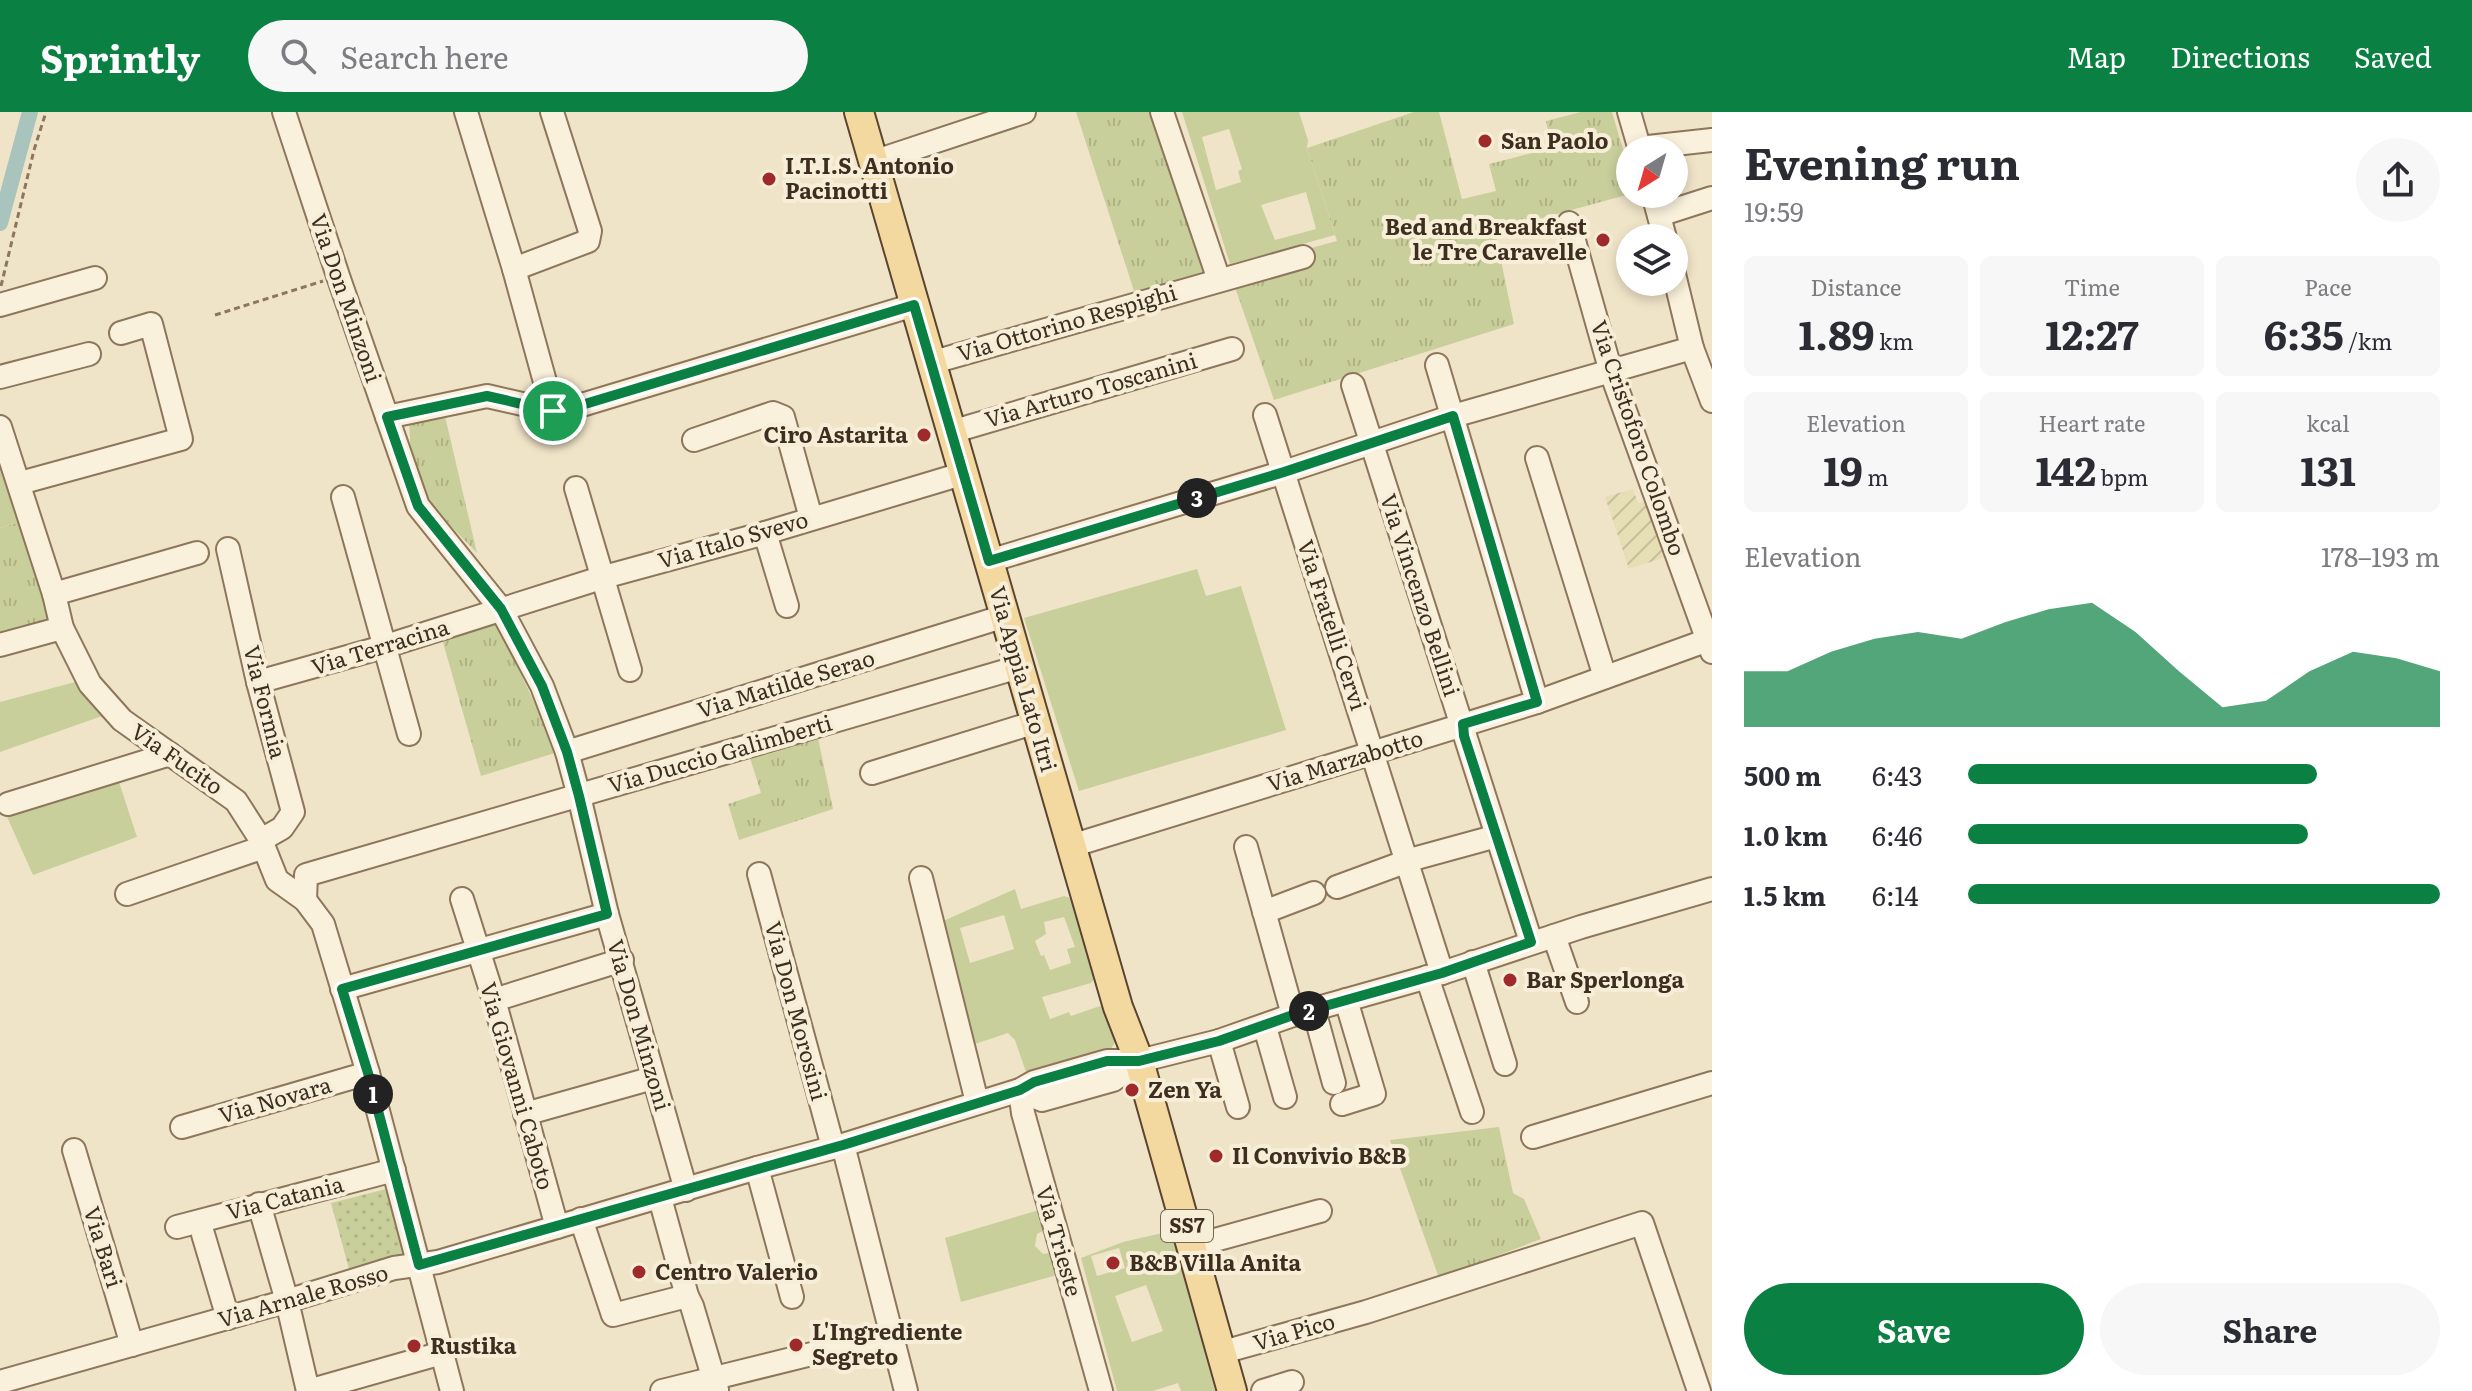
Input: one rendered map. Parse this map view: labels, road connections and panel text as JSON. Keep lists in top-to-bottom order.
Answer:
{
  "streets": {
    "main road": ["Via Appia Lato Itri", "SS7"],
    "street": [
      "Via Don Minzoni",
      "Via Ottorino Respighi",
      "Via Arturo Toscanini",
      "Via Cristoforo Colombo",
      "Via Italo Svevo",
      "Via Vincenzo Bellini",
      "Via Fratelli Cervi",
      "Via Terracina",
      "Via Matilde Serao",
      "Via Formia",
      "Via Duccio Galimberti",
      "Via Fucito",
      "Via Marzabotto",
      "Via Don Morosini",
      "Via Giovanni Caboto",
      "Via Novara",
      "Via Catania",
      "Via Trieste",
      "Via Bari",
      "Via Arnale Rosso",
      "Via Pico"
    ]
  },
  "crossings": [
    ["Via Don Minzoni", "Via Italo Svevo"],
    ["Via Don Minzoni", "Via Terracina"],
    ["Via Don Minzoni", "Via Matilde Serao"],
    ["Via Don Minzoni", "Via Duccio Galimberti"],
    ["Via Don Minzoni", "Via Arnale Rosso"],
    ["Via Ottorino Respighi", "Via Appia Lato Itri"],
    ["Via Arturo Toscanini", "Via Appia Lato Itri"],
    ["Via Cristoforo Colombo", "Via Marzabotto"],
    ["Via Italo Svevo", "Via Terracina"],
    ["Via Italo Svevo", "Via Appia Lato Itri"],
    ["Via Vincenzo Bellini", "Via Marzabotto"],
    ["Via Vincenzo Bellini", "Via Arnale Rosso"],
    ["Via Fratelli Cervi", "Via Marzabotto"],
    ["Via Fratelli Cervi", "Via Arnale Rosso"],
    ["Via Terracina", "Via Formia"],
    ["Via Appia Lato Itri", "Via Matilde Serao"],
    ["Via Appia Lato Itri", "Via Duccio Galimberti"],
    ["Via Appia Lato Itri", "Via Marzabotto"],
    ["Via Appia Lato Itri", "SS7"],
    ["Via Appia Lato Itri", "Via Arnale Rosso"],
    ["Via Formia", "Via Fucito"],
    ["Via Duccio Galimberti", "Via Fucito"],
    ["Via Fucito", "Via Novara"],
    ["Via Fucito", "Via Catania"],
    ["Via Fucito", "Via Arnale Rosso"],
    ["Via Don Morosini", "Via Arnale Rosso"],
    ["Via Giovanni Caboto", "Via Arnale Rosso"],
    ["SS7", "Via Arnale Rosso"],
    ["SS7", "Via Pico"],
    ["Via Trieste", "Via Arnale Rosso"],
    ["Via Bari", "Via Arnale Rosso"]
  ],
  "places": [
    "San Paolo",
    "I.T.I.S. Antonio Pacinotti",
    "Bed and Breakfast le Tre Caravelle",
    "Ciro Astarita",
    "Bar Sperlonga",
    "Zen Ya",
    "Il Convivio B&B",
    "B&B Villa Anita",
    "Centro Valerio",
    "L'Ingrediente Segreto",
    "Rustika"
  ],
  "north": "bottom left",
  "page": {
    "header": "Sprintly",
    "search": "Search here",
    "nav": ["Map", "Directions", "Saved"],
    "heading": ["Evening run", "19:59"],
    "stats": [
      ["Distance", "1.89 km"],
      ["Time", "12:27"],
      ["Pace", "6:35 /km"],
      ["Elevation", "19 m"],
      ["Heart rate", "142 bpm"],
      ["kcal", "131"]
    ],
    "pins": ["3", "2", "1"],
    "chart": ["Elevation", "178–193 m"],
    "list": [
      {
        "name": "500 m",
        "note": "6:43"
      },
      {
        "name": "1.0 km",
        "note": "6:46"
      },
      {
        "name": "1.5 km",
        "note": "6:14"
      }
    ],
    "buttons": ["Save", "Share"]
  }
}
